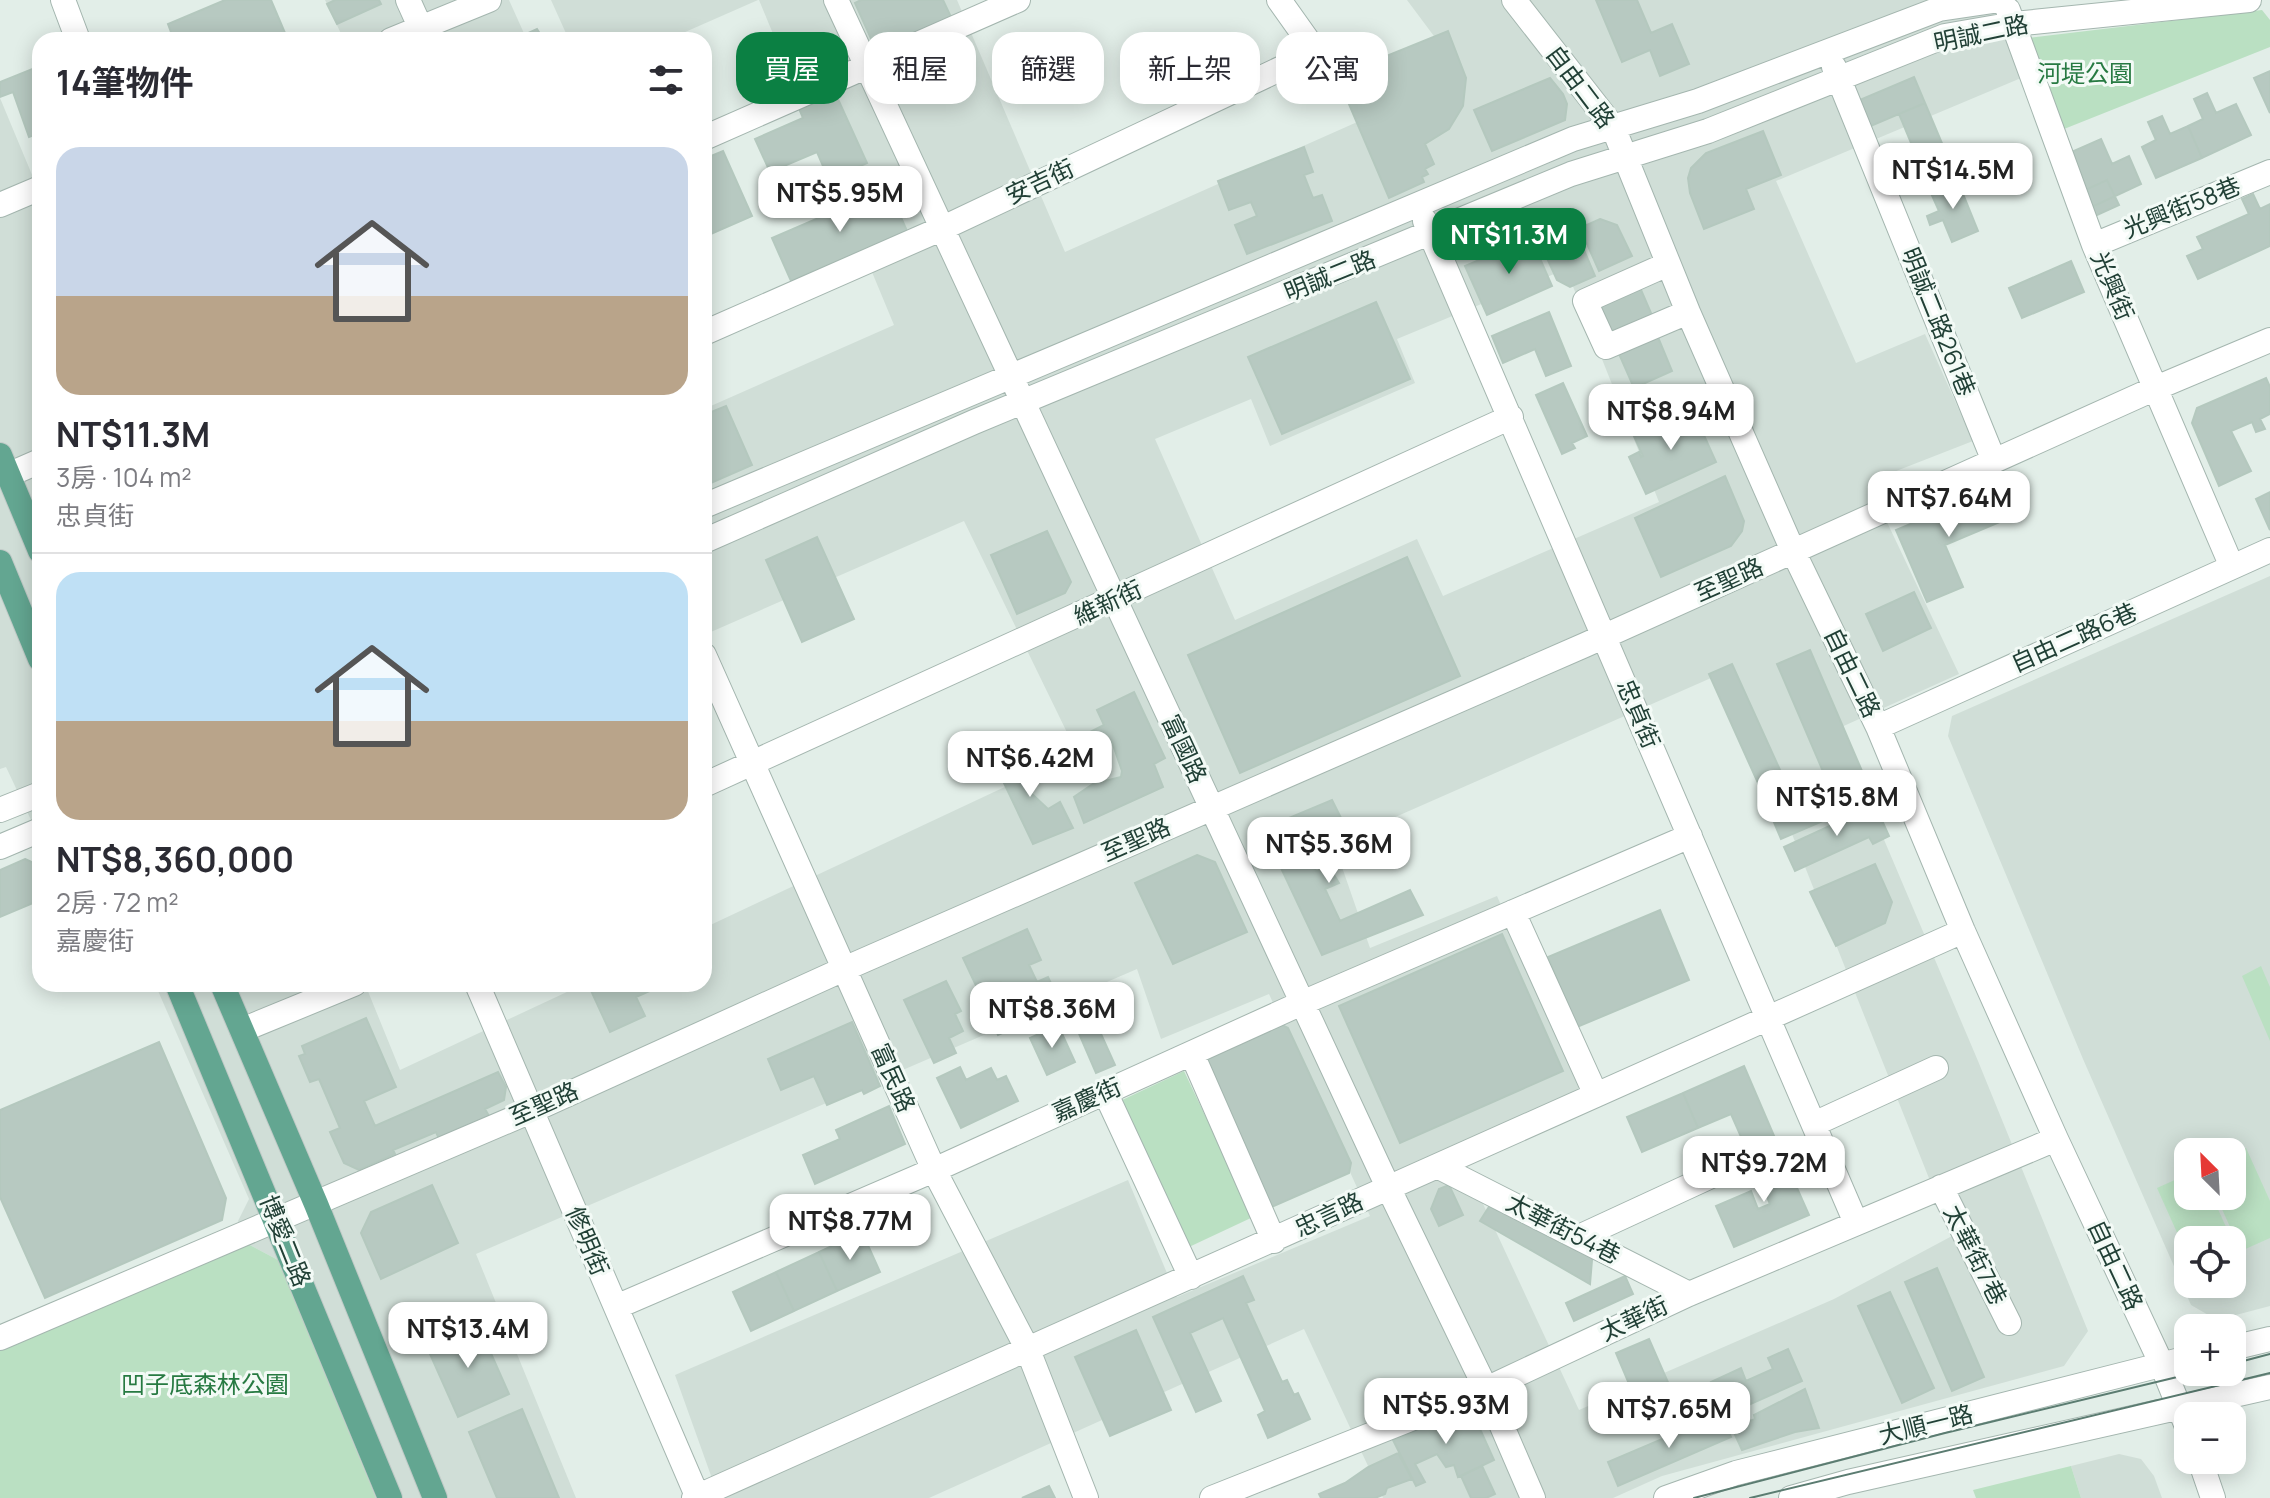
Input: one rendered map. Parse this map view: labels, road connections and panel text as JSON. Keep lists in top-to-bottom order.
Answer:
{
  "streets": {
    "main road": ["博愛二路"],
    "street": [
      "明誠二路",
      "自由二路",
      "安吉街",
      "光興街58巷",
      "光興街",
      "明誠二路261巷",
      "至聖路",
      "維新街",
      "自由二路6巷",
      "忠貞街",
      "富國路",
      "富民路",
      "嘉慶街",
      "忠言路",
      "太華街54巷",
      "修明街",
      "太華街7巷",
      "太華街",
      "大順一路"
    ]
  },
  "crossings": [
    ["明誠二路", "自由二路"],
    ["明誠二路", "光興街"],
    ["明誠二路", "明誠二路261巷"],
    ["明誠二路", "忠貞街"],
    ["明誠二路", "富國路"],
    ["自由二路", "至聖路"],
    ["自由二路", "自由二路6巷"],
    ["自由二路", "忠言路"],
    ["自由二路", "太華街"],
    ["自由二路", "大順一路"],
    ["安吉街", "富國路"],
    ["光興街58巷", "光興街"],
    ["光興街", "至聖路"],
    ["光興街", "自由二路6巷"],
    ["明誠二路261巷", "至聖路"],
    ["至聖路", "忠貞街"],
    ["至聖路", "富國路"],
    ["至聖路", "富民路"],
    ["至聖路", "博愛二路"],
    ["至聖路", "修明街"],
    ["維新街", "忠貞街"],
    ["維新街", "富國路"],
    ["維新街", "富民路"],
    ["忠貞街", "嘉慶街"],
    ["忠貞街", "忠言路"],
    ["忠貞街", "太華街"],
    ["富國路", "嘉慶街"],
    ["富國路", "忠言路"],
    ["富國路", "太華街"],
    ["富民路", "嘉慶街"],
    ["富民路", "忠言路"],
    ["嘉慶街", "修明街"],
    ["忠言路", "太華街54巷"],
    ["忠言路", "修明街"],
    ["太華街54巷", "太華街"],
    ["太華街7巷", "太華街"]
  ],
  "parks": ["河堤公園", "凹子底森林公園"],
  "north": "top left",
  "page": {
    "chip": [
      "買屋",
      "租屋",
      "篩選",
      "新上架",
      "公寓"
    ],
    "heading": "14筆物件",
    "list": [
      {
        "name": "NT$11.3M",
        "note": "3房 · 104 m² · 忠貞街"
      },
      {
        "name": "NT$8,360,000",
        "note": "2房 · 72 m² · 嘉慶街"
      }
    ],
    "price": [
      "NT$14.5M",
      "NT$5.95M",
      "NT$11.3M",
      "NT$8.94M",
      "NT$7.64M",
      "NT$6.42M",
      "NT$15.8M",
      "NT$5.36M",
      "NT$8.36M",
      "NT$9.72M",
      "NT$8.77M",
      "NT$13.4M",
      "NT$5.93M",
      "NT$7.65M"
    ],
    "map_buttons": ["+", "−"]
  }
}
